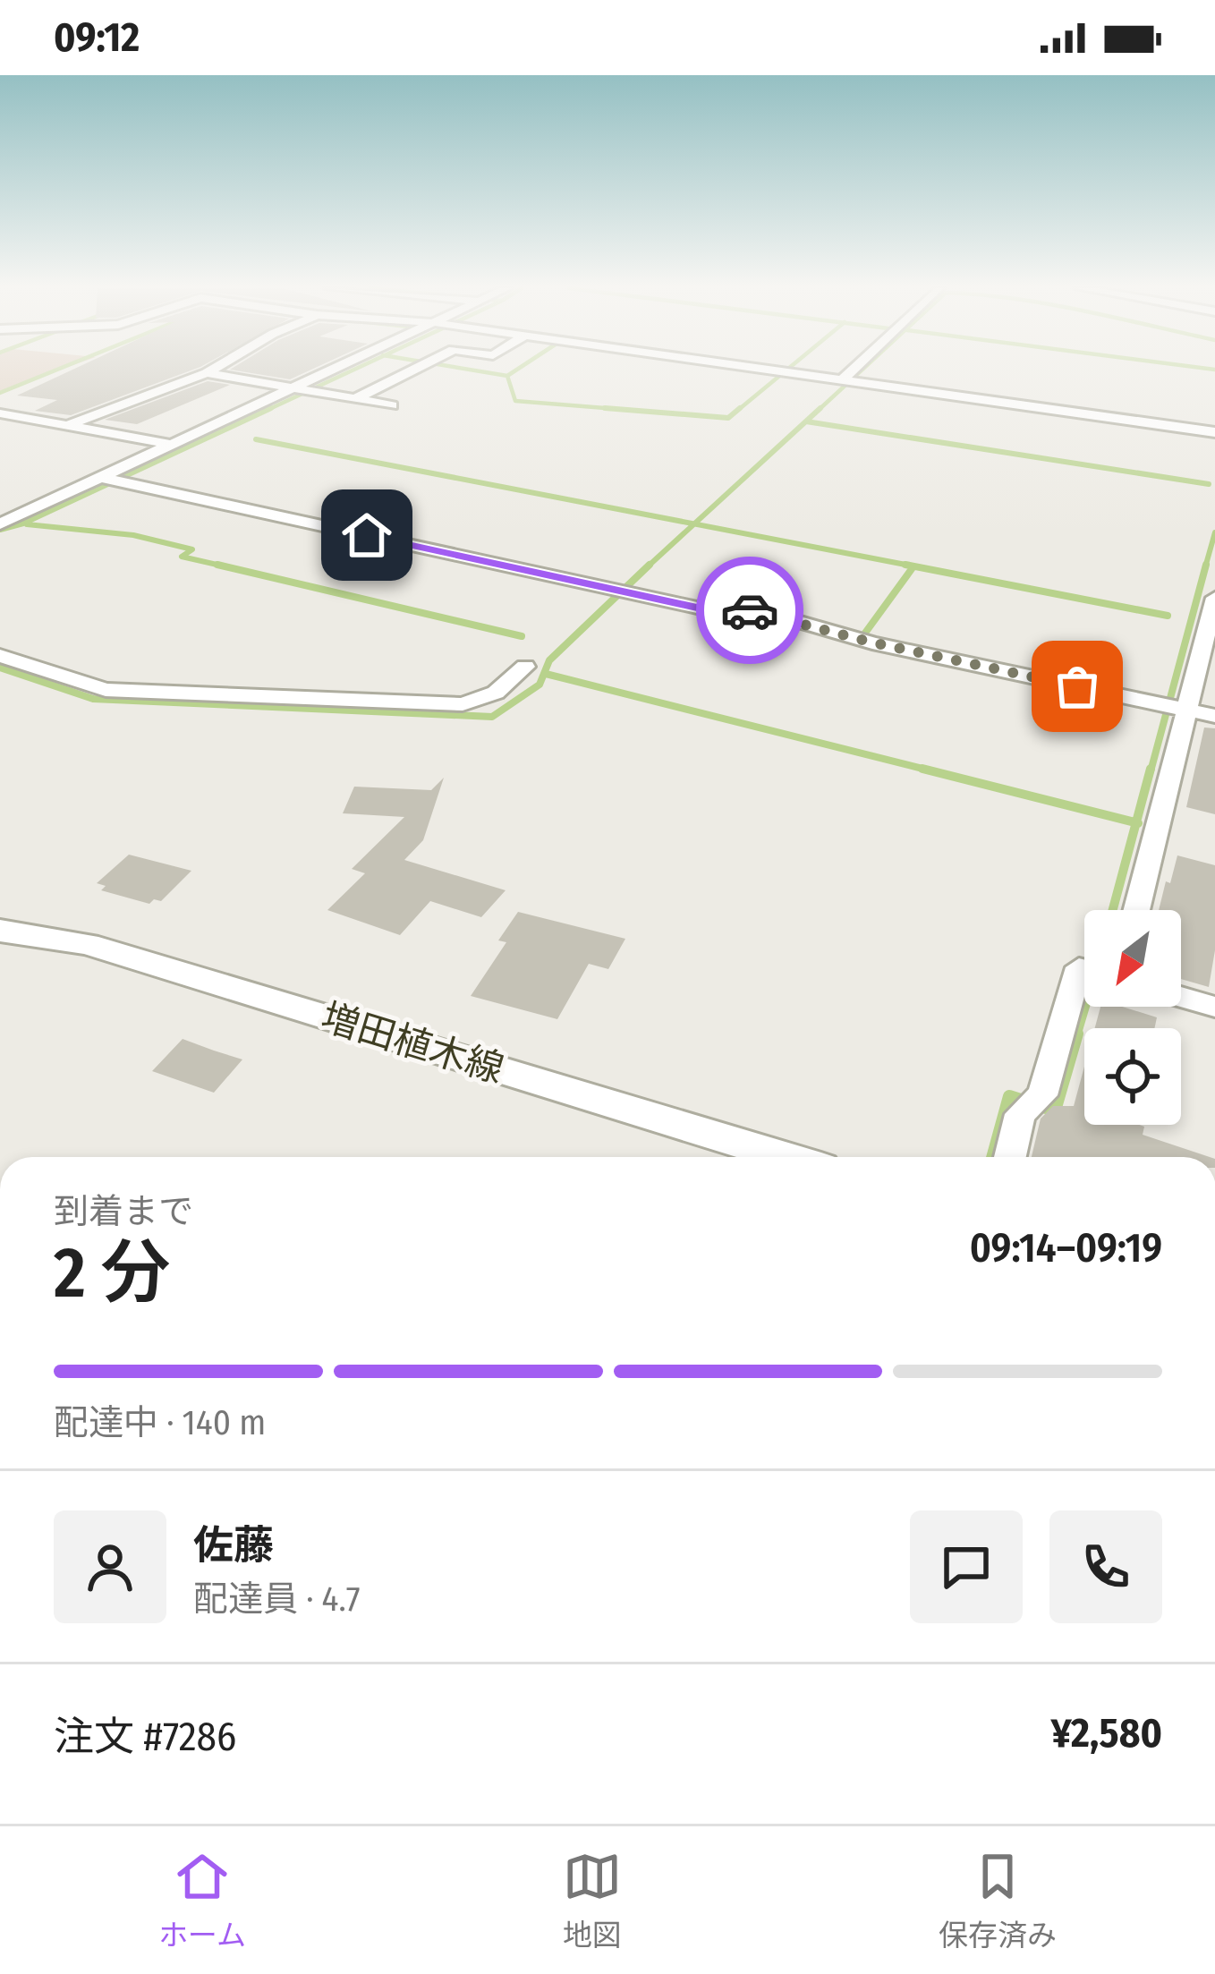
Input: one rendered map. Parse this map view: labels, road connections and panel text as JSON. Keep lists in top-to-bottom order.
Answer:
{
  "streets": {
    "street": ["増田植木線"]
  },
  "north": "bottom left",
  "page": {
    "status": "09:12",
    "heading": ["2 分", "到着まで", "09:14–09:19"],
    "panel": [
      "佐藤",
      "配達員 · 4.7",
      "注文 #7286",
      "¥2,580"
    ],
    "bar": "配達中 · 140 m",
    "tabs": ["ホーム", "地図", "保存済み"]
  }
}
